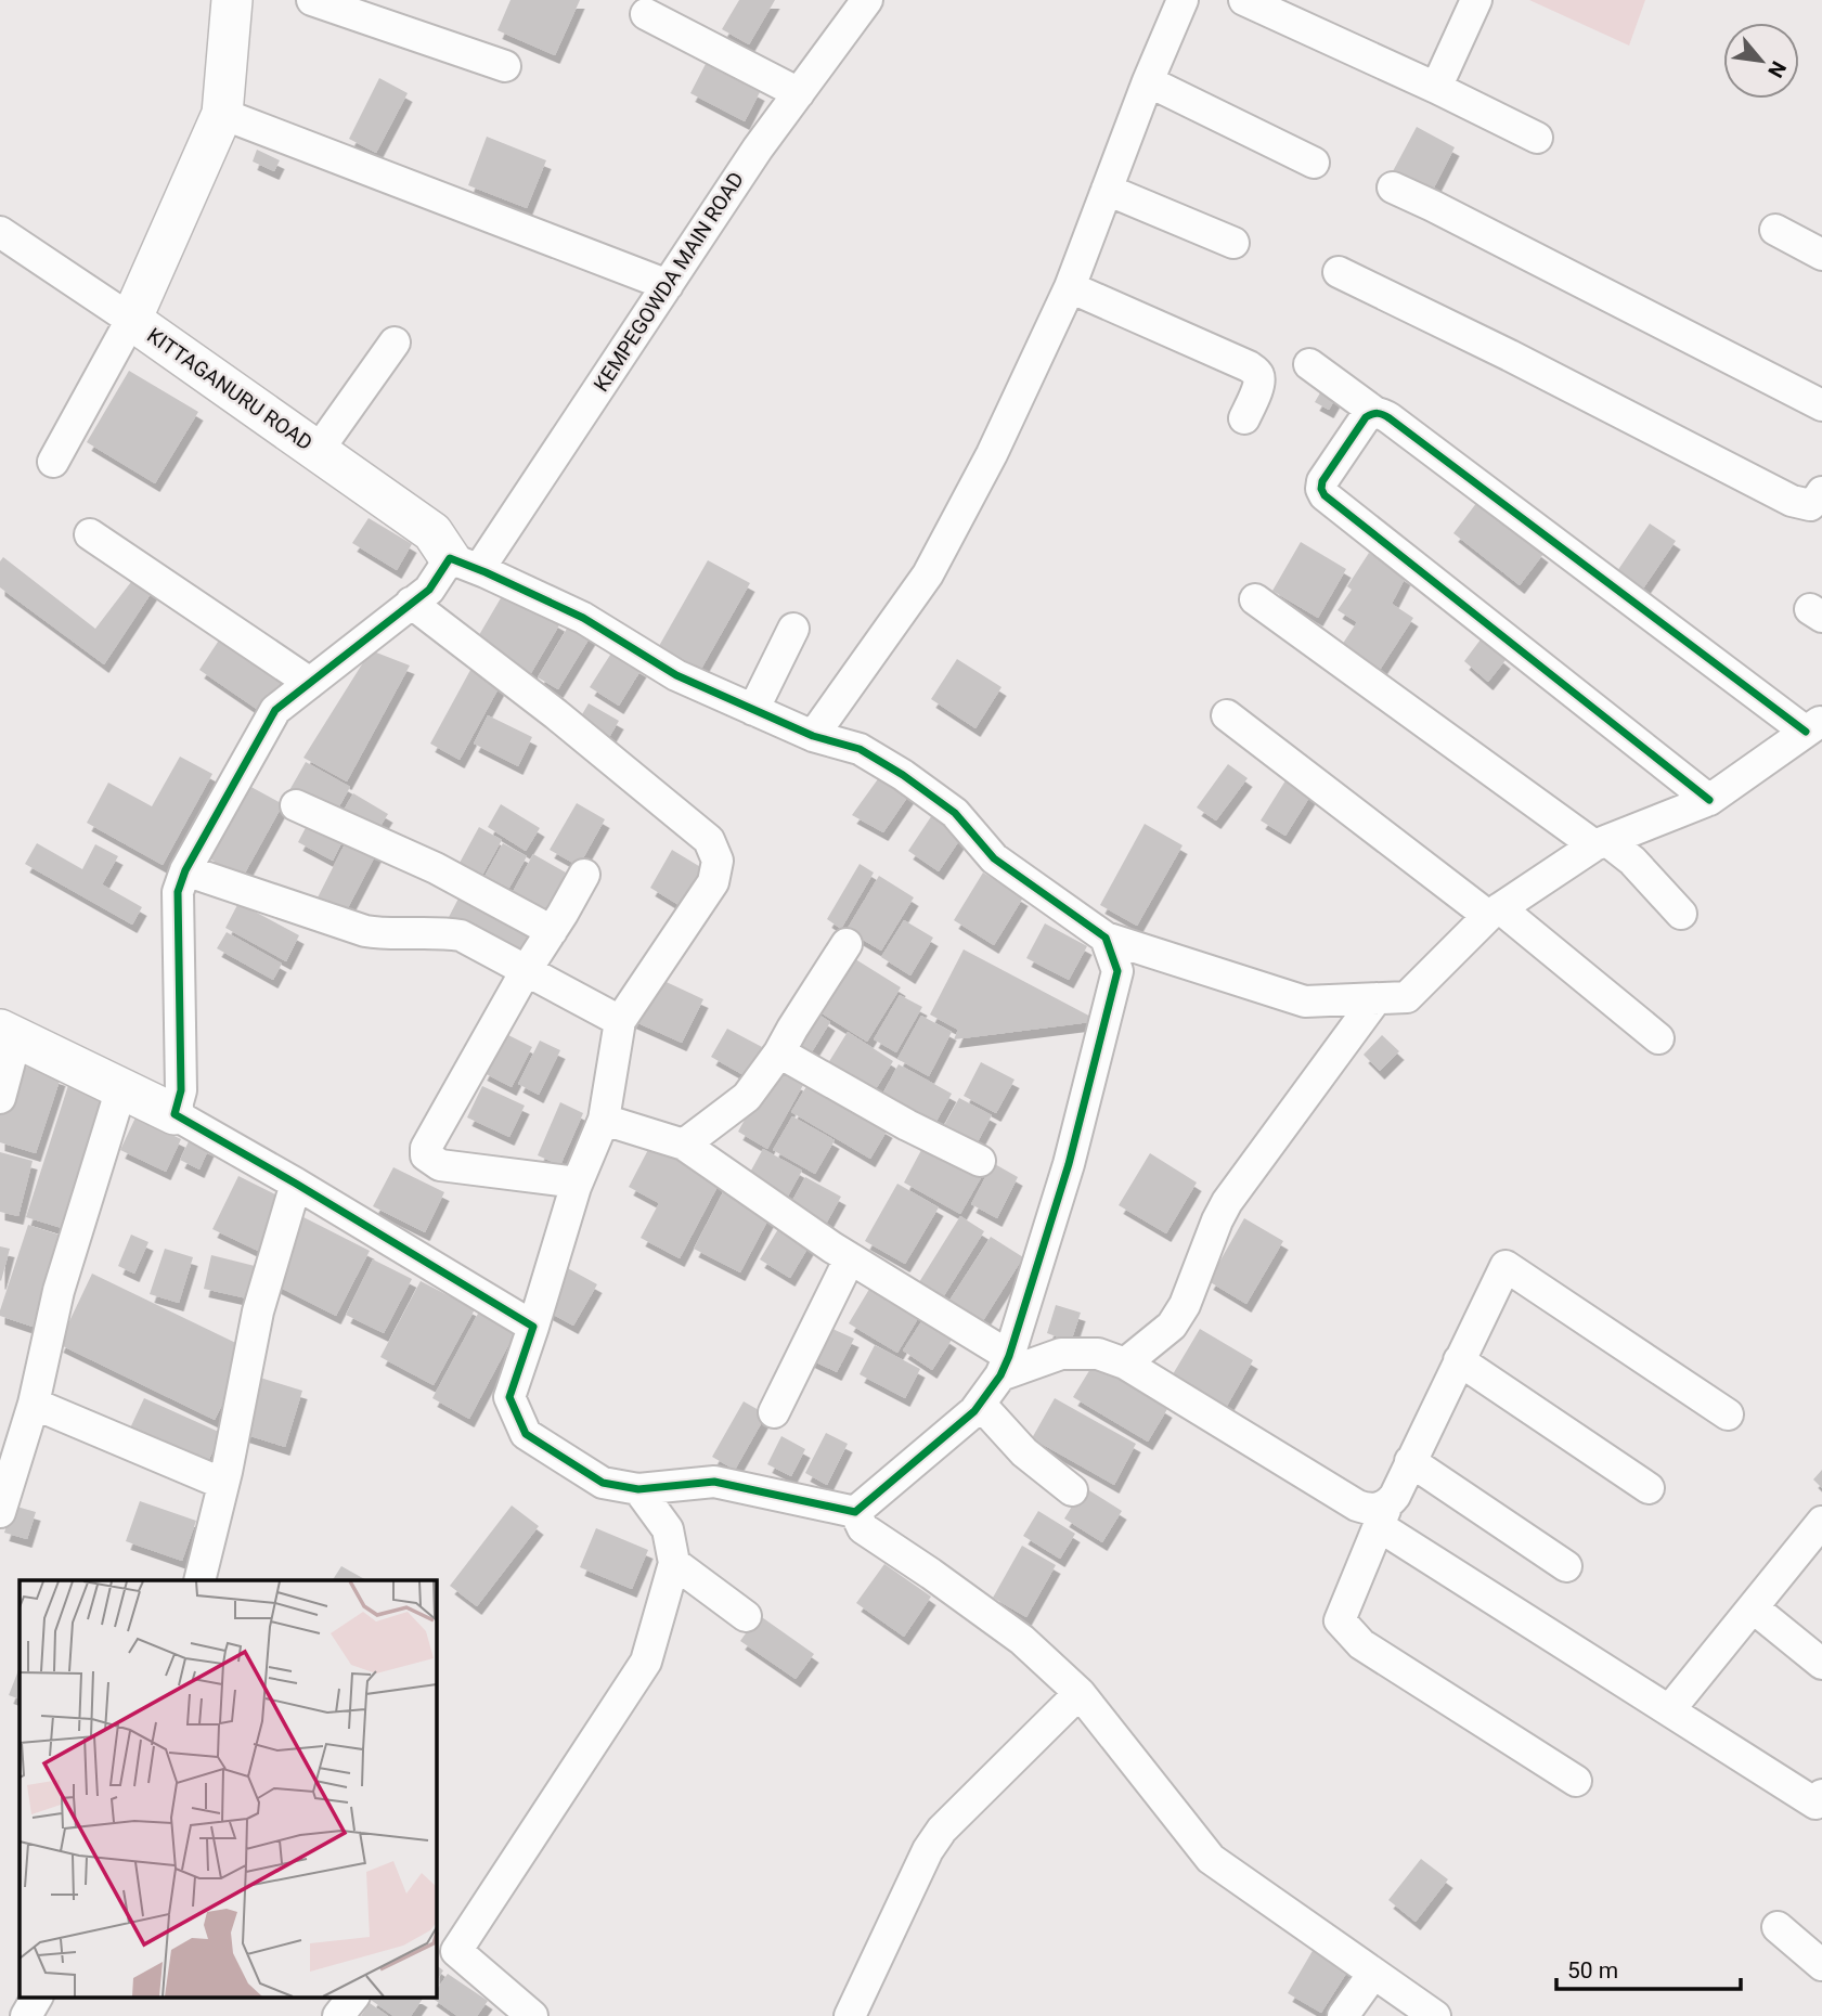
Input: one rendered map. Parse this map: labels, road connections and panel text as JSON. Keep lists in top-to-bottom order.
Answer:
{
  "streets": {
    "main road": ["KITTAGANURU ROAD"],
    "street": ["KEMPEGOWDA MAIN ROAD"]
  },
  "crossings": [
    ["KEMPEGOWDA MAIN ROAD", "KITTAGANURU ROAD"]
  ],
  "scale_bar": "50 m",
  "north": "bottom right"
}
